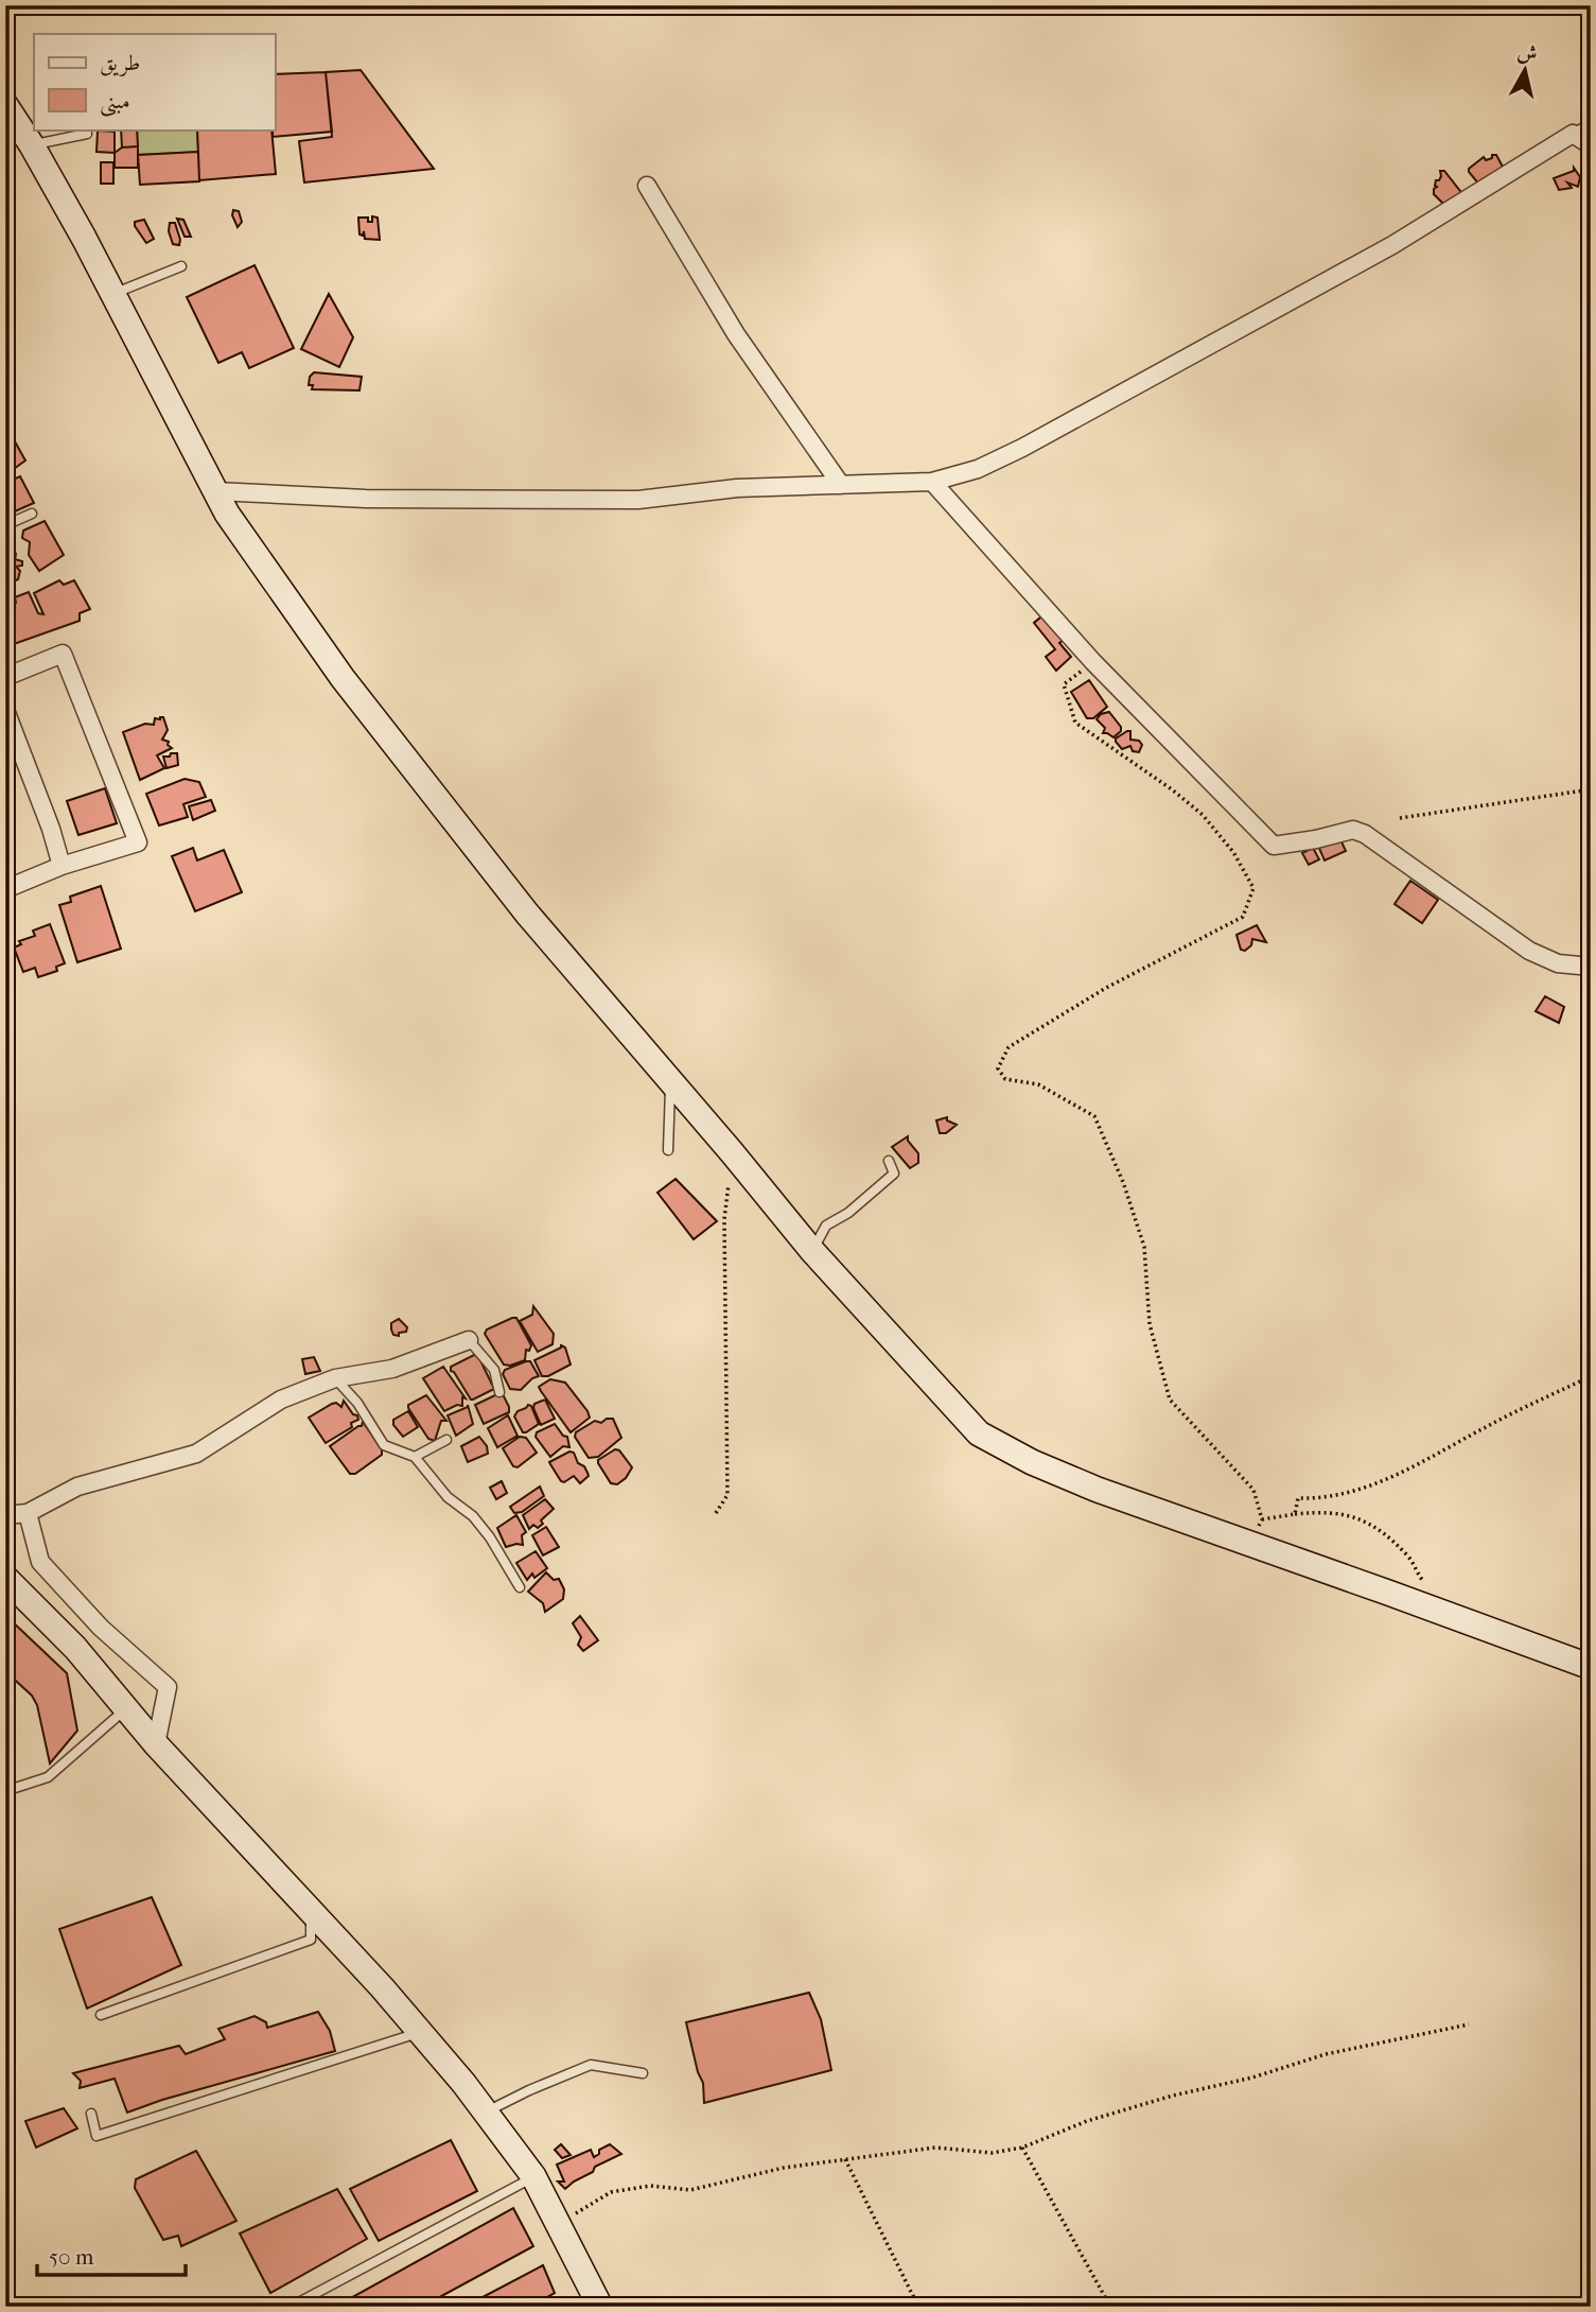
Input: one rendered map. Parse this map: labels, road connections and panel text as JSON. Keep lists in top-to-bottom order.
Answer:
{
  "legend": ["طريق", "مبنى"],
  "scale_bar": "50 m",
  "north": "top"
}
